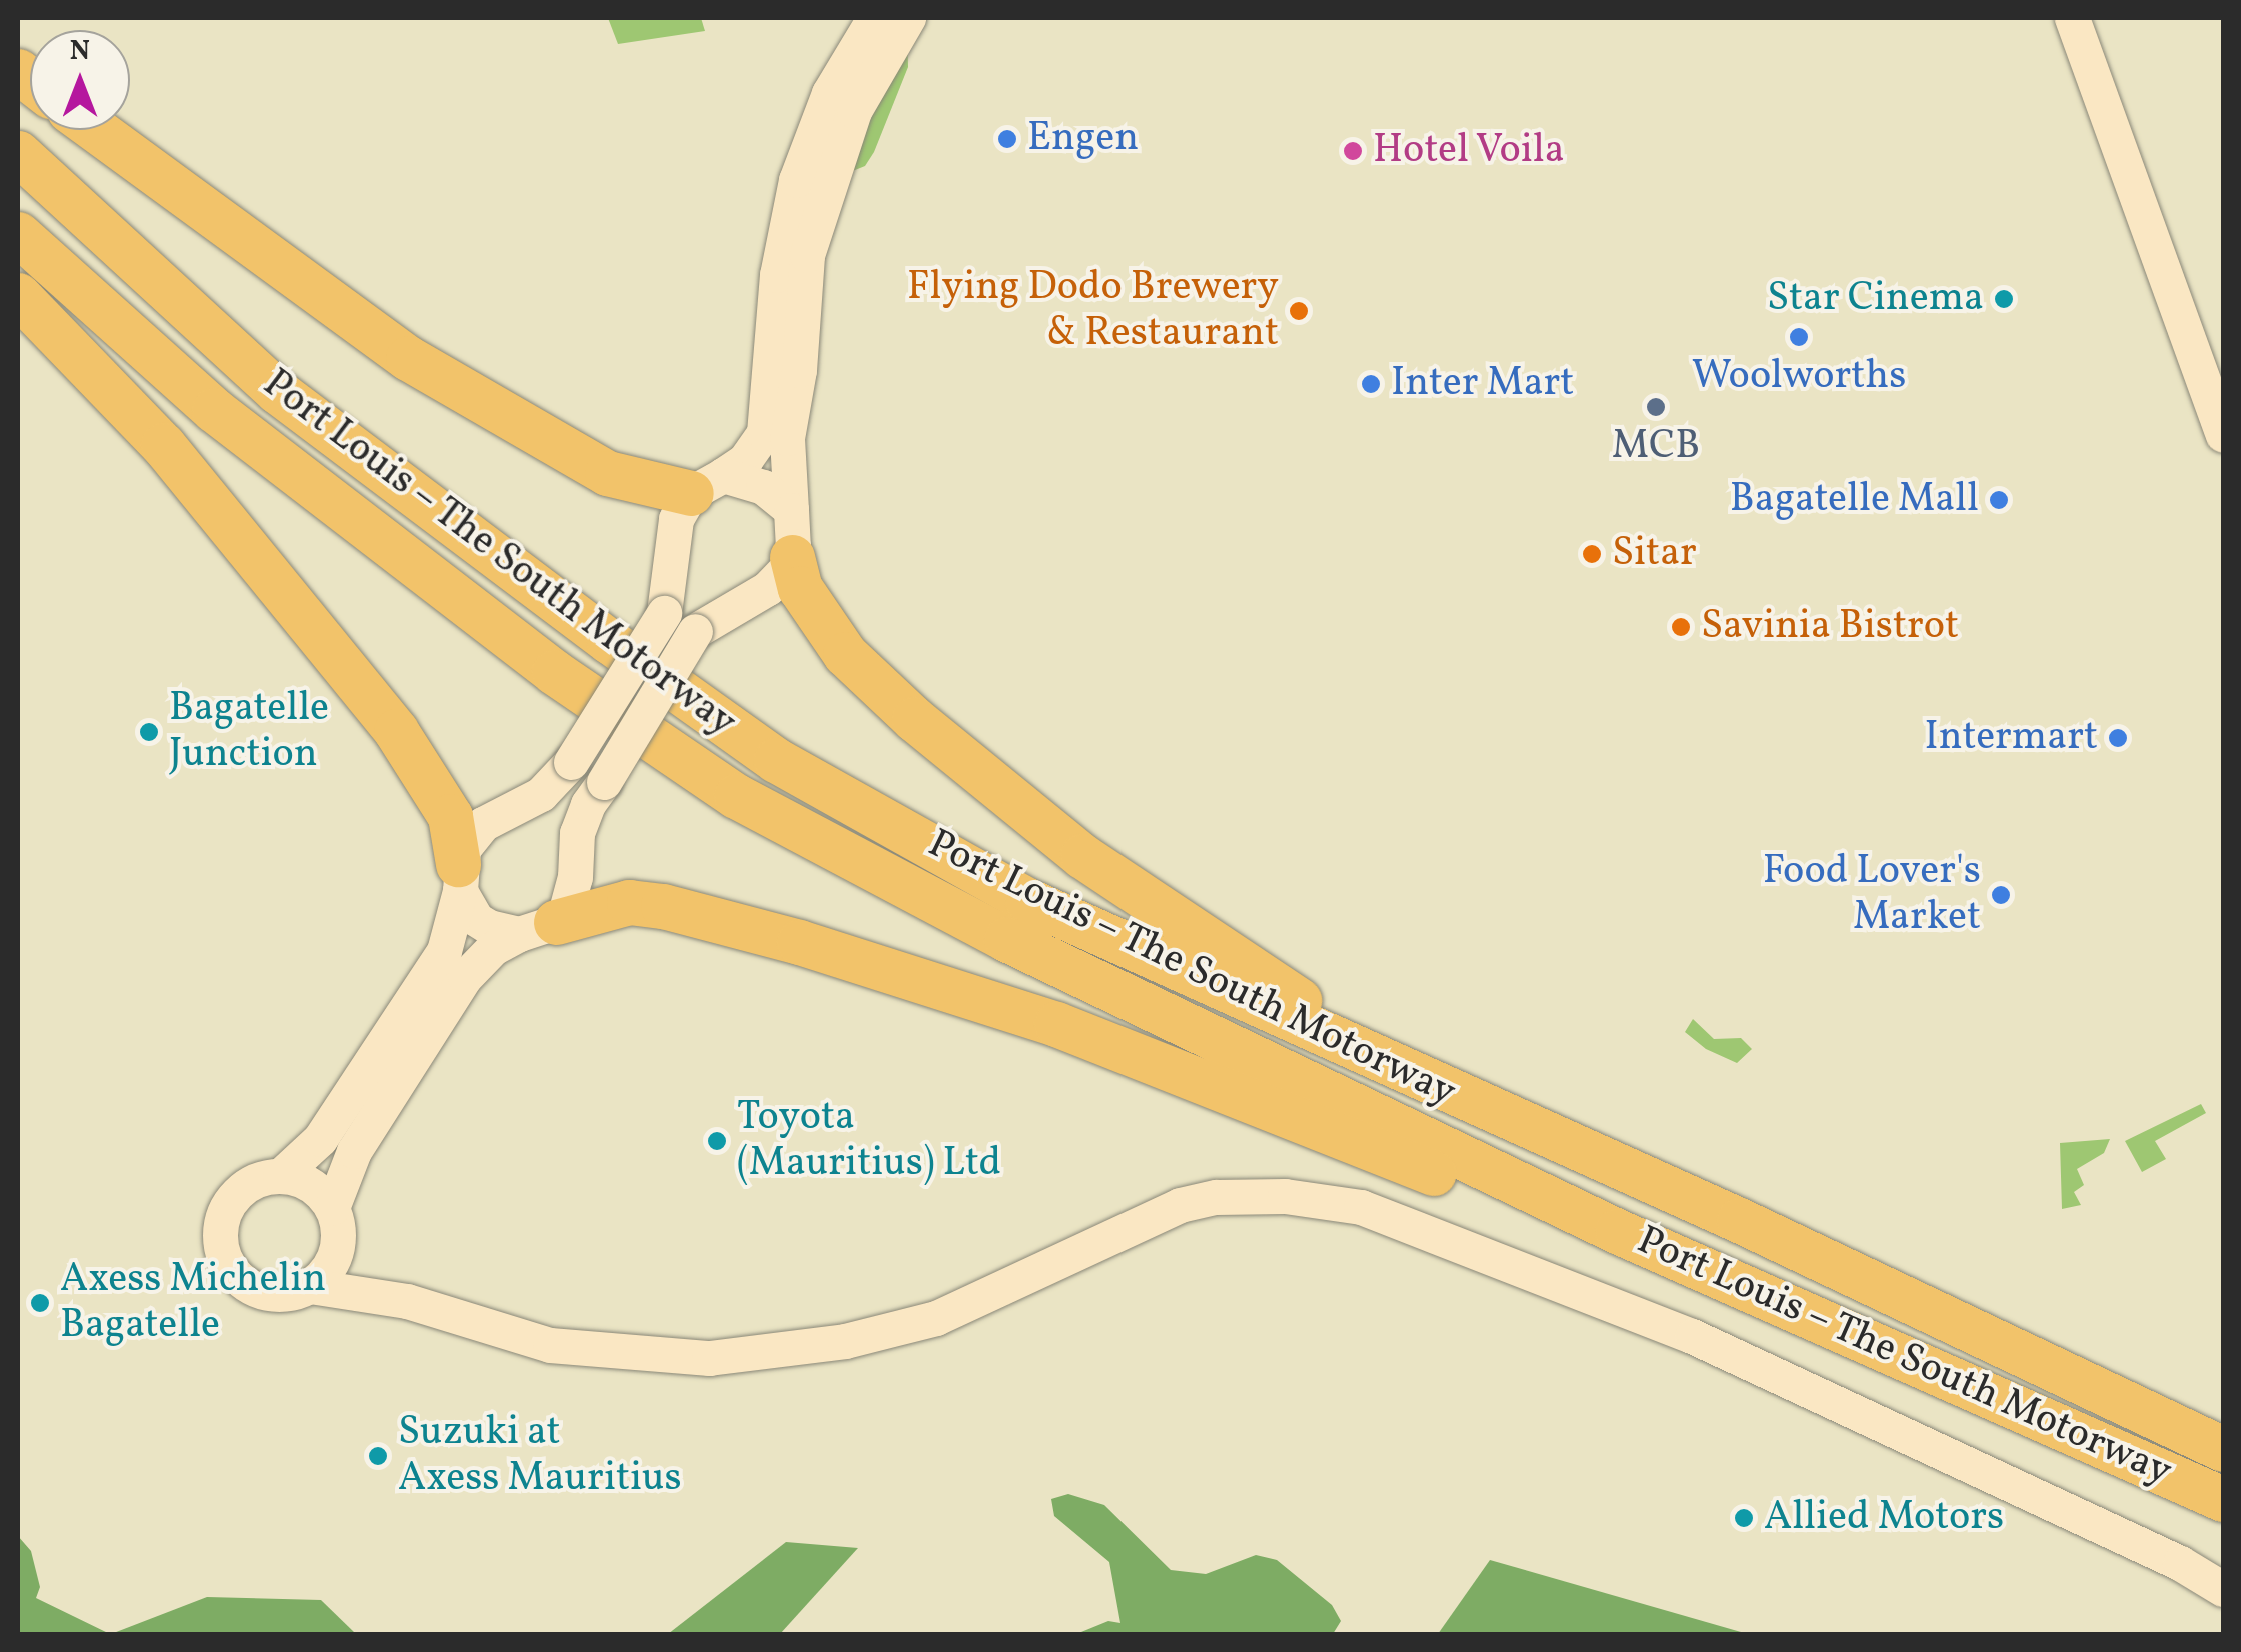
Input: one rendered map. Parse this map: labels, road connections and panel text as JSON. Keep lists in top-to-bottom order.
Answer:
{
  "streets": {
    "highway": ["Port Louis – The South Motorway"]
  },
  "places": [
    "Engen",
    "Hotel Voila",
    "Star Cinema",
    "Flying Dodo Brewery & Restaurant",
    "Woolworths",
    "Inter Mart",
    "MCB",
    "Bagatelle Mall",
    "Sitar",
    "Savinia Bistrot",
    "Bagatelle Junction",
    "Intermart",
    "Food Lover's Market",
    "Toyota (Mauritius) Ltd",
    "Axess Michelin Bagatelle",
    "Suzuki at Axess Mauritius",
    "Allied Motors"
  ],
  "north": "top"
}
